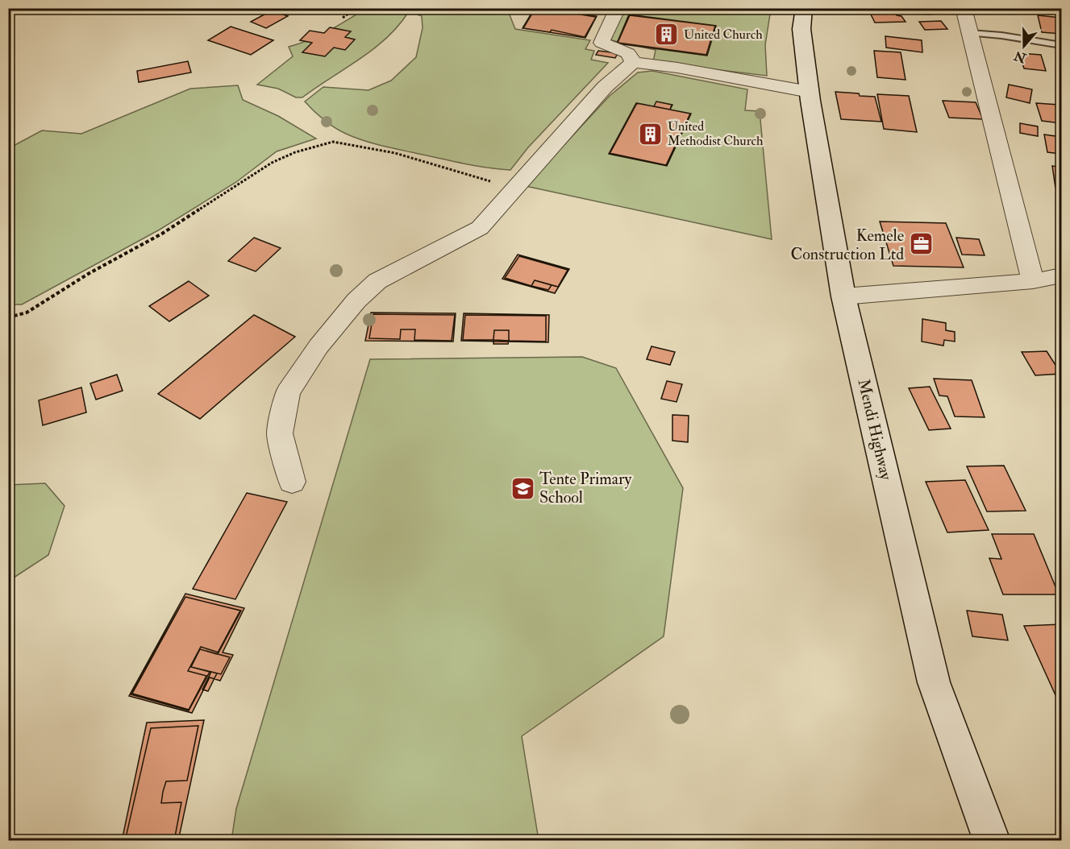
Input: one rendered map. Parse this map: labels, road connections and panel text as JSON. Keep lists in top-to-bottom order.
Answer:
{
  "streets": {
    "main road": ["Mendi Highway"]
  },
  "places": {
    "building": ["United Church", "United Methodist Church"],
    "office": ["Kemele Construction Ltd"],
    "school or university": ["Tente Primary School"]
  },
  "north": "bottom"
}
